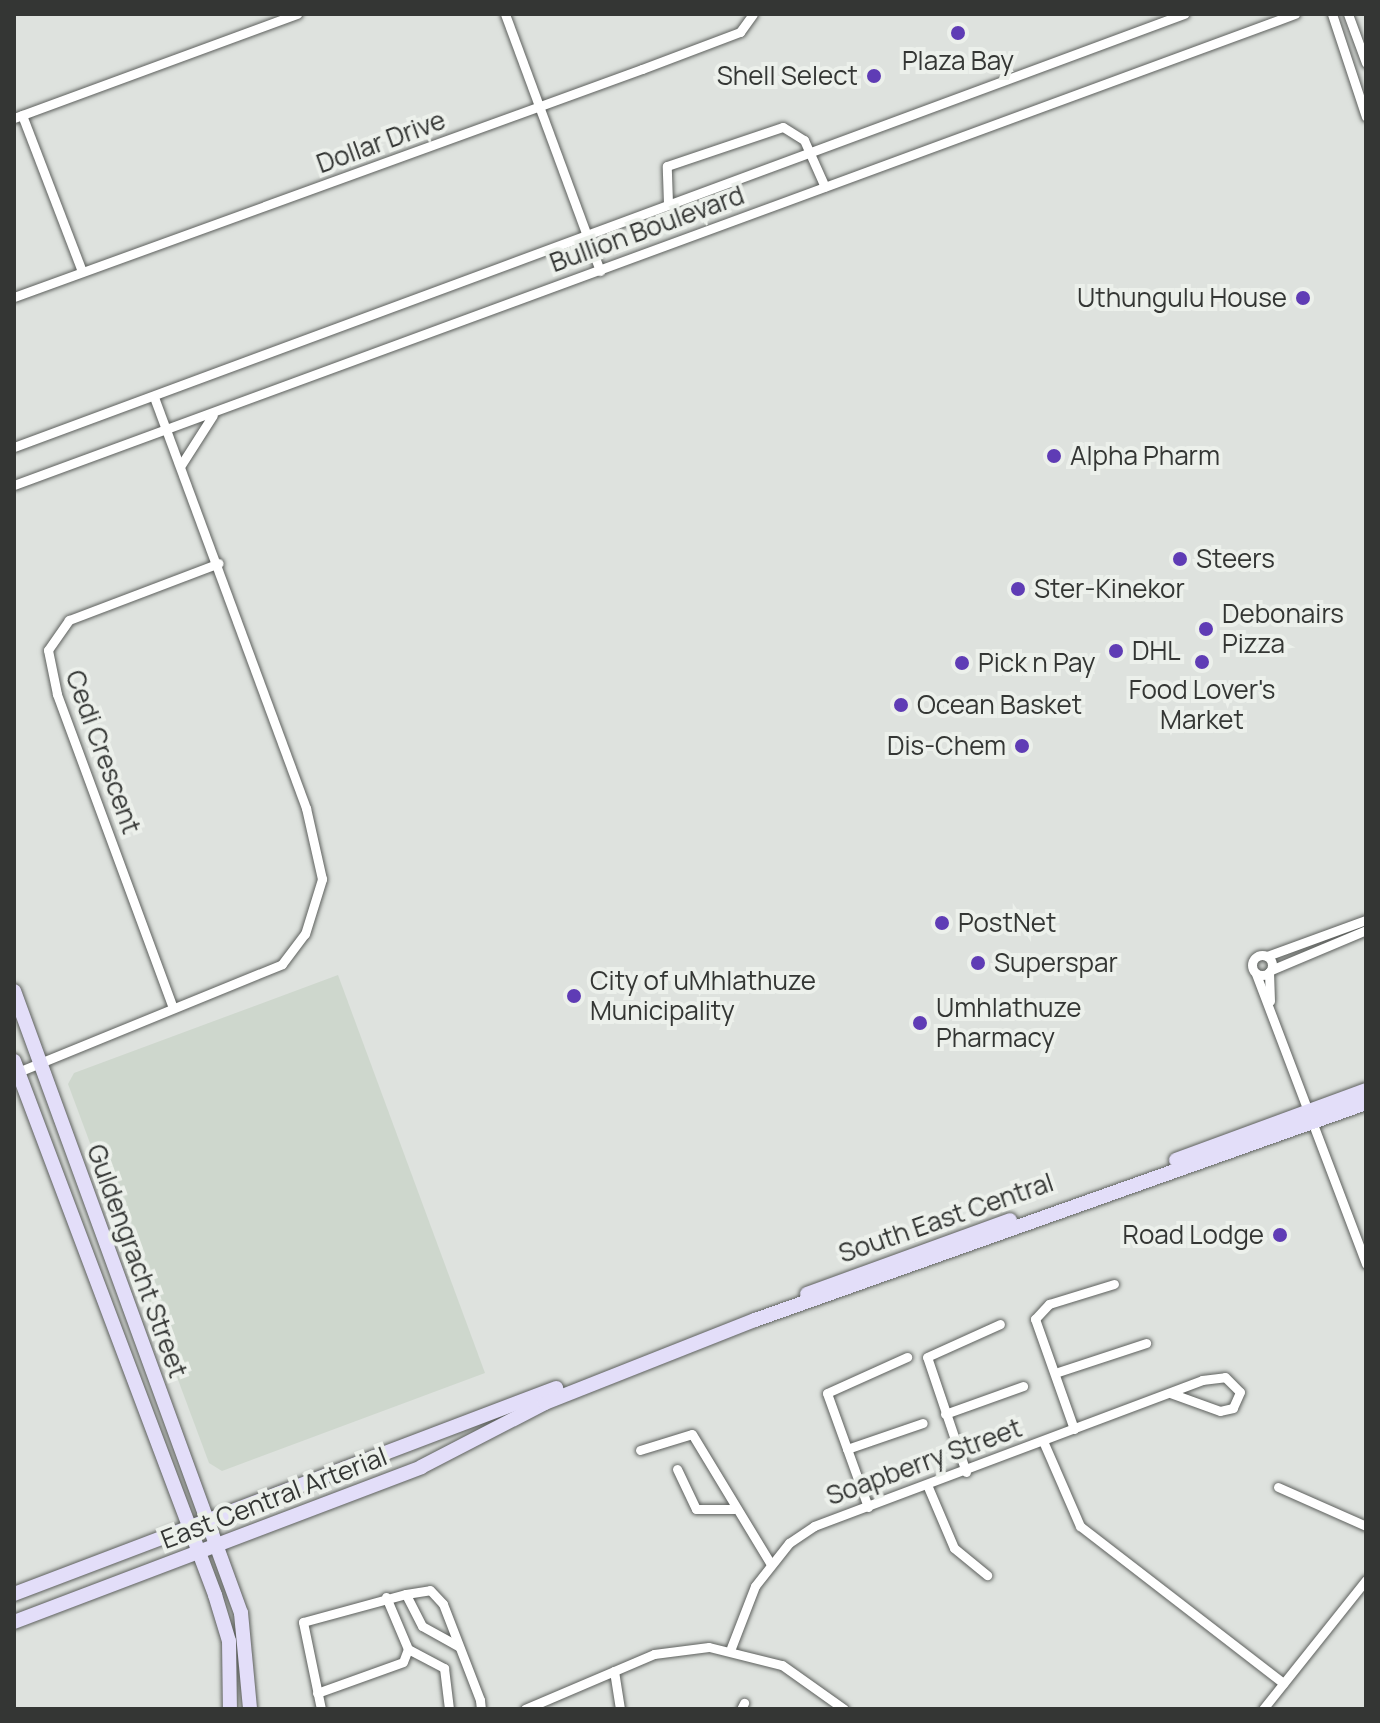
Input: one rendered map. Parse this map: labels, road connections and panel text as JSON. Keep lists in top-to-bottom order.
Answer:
{
  "streets": {
    "street": [
      "Dollar Drive",
      "Bullion Boulevard",
      "Cedi Crescent",
      "South East Central",
      "Guldengracht Street",
      "Soapberry Street",
      "East Central Arterial"
    ]
  },
  "crossings": [
    ["South East Central", "East Central Arterial"],
    ["Guldengracht Street", "East Central Arterial"]
  ],
  "places": [
    "Plaza Bay",
    "Shell Select",
    "Uthungulu House",
    "Alpha Pharm",
    "Steers",
    "Ster-Kinekor",
    "Debonairs Pizza",
    "DHL",
    "Food Lover's Market",
    "Pick n Pay",
    "Ocean Basket",
    "Dis-Chem",
    "PostNet",
    "Superspar",
    "City of uMhlathuze Municipality",
    "Umhlathuze Pharmacy",
    "Road Lodge"
  ]
}
